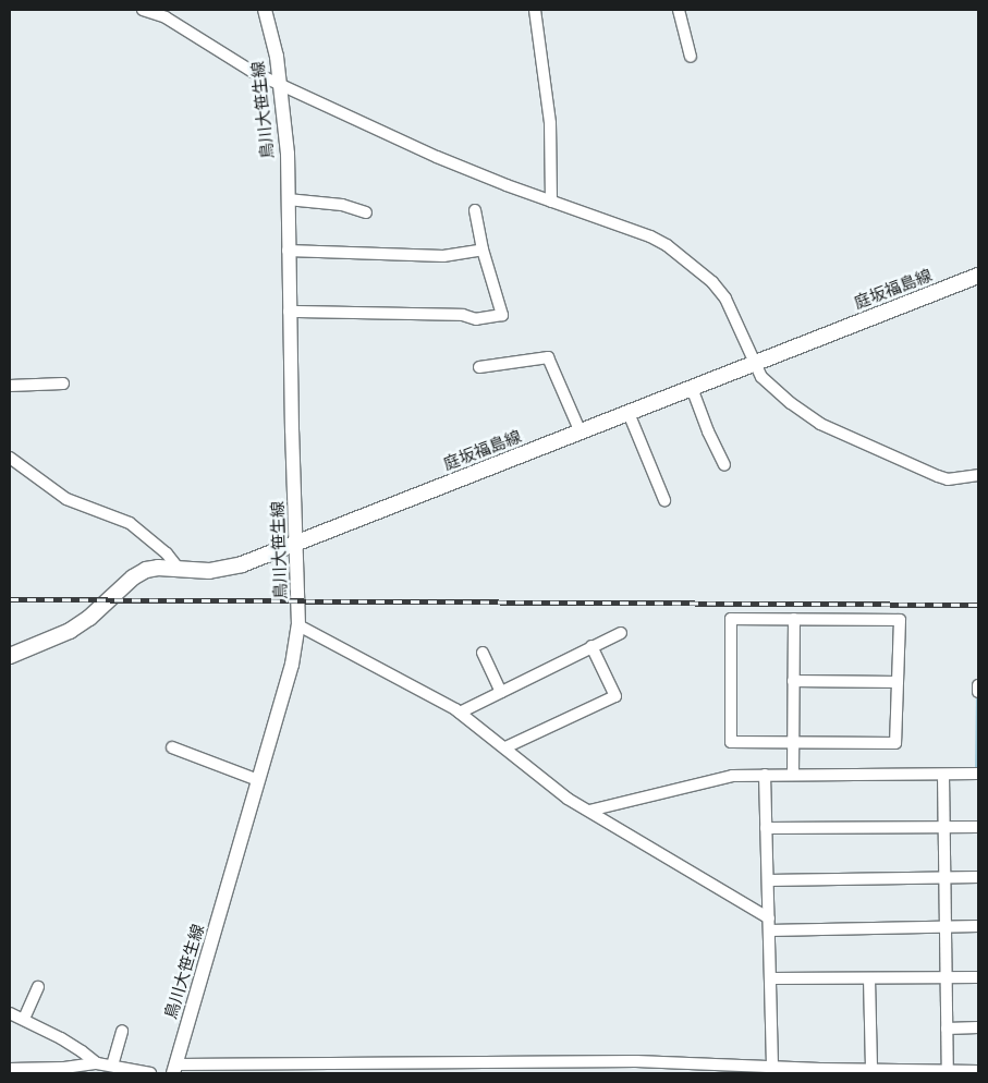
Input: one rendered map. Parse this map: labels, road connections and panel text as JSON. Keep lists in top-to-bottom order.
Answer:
{
  "streets": {
    "main road": ["庭坂福島線"],
    "street": ["鳥川大笹生線"]
  },
  "crossings": [
    ["鳥川大笹生線", "庭坂福島線"]
  ]
}
